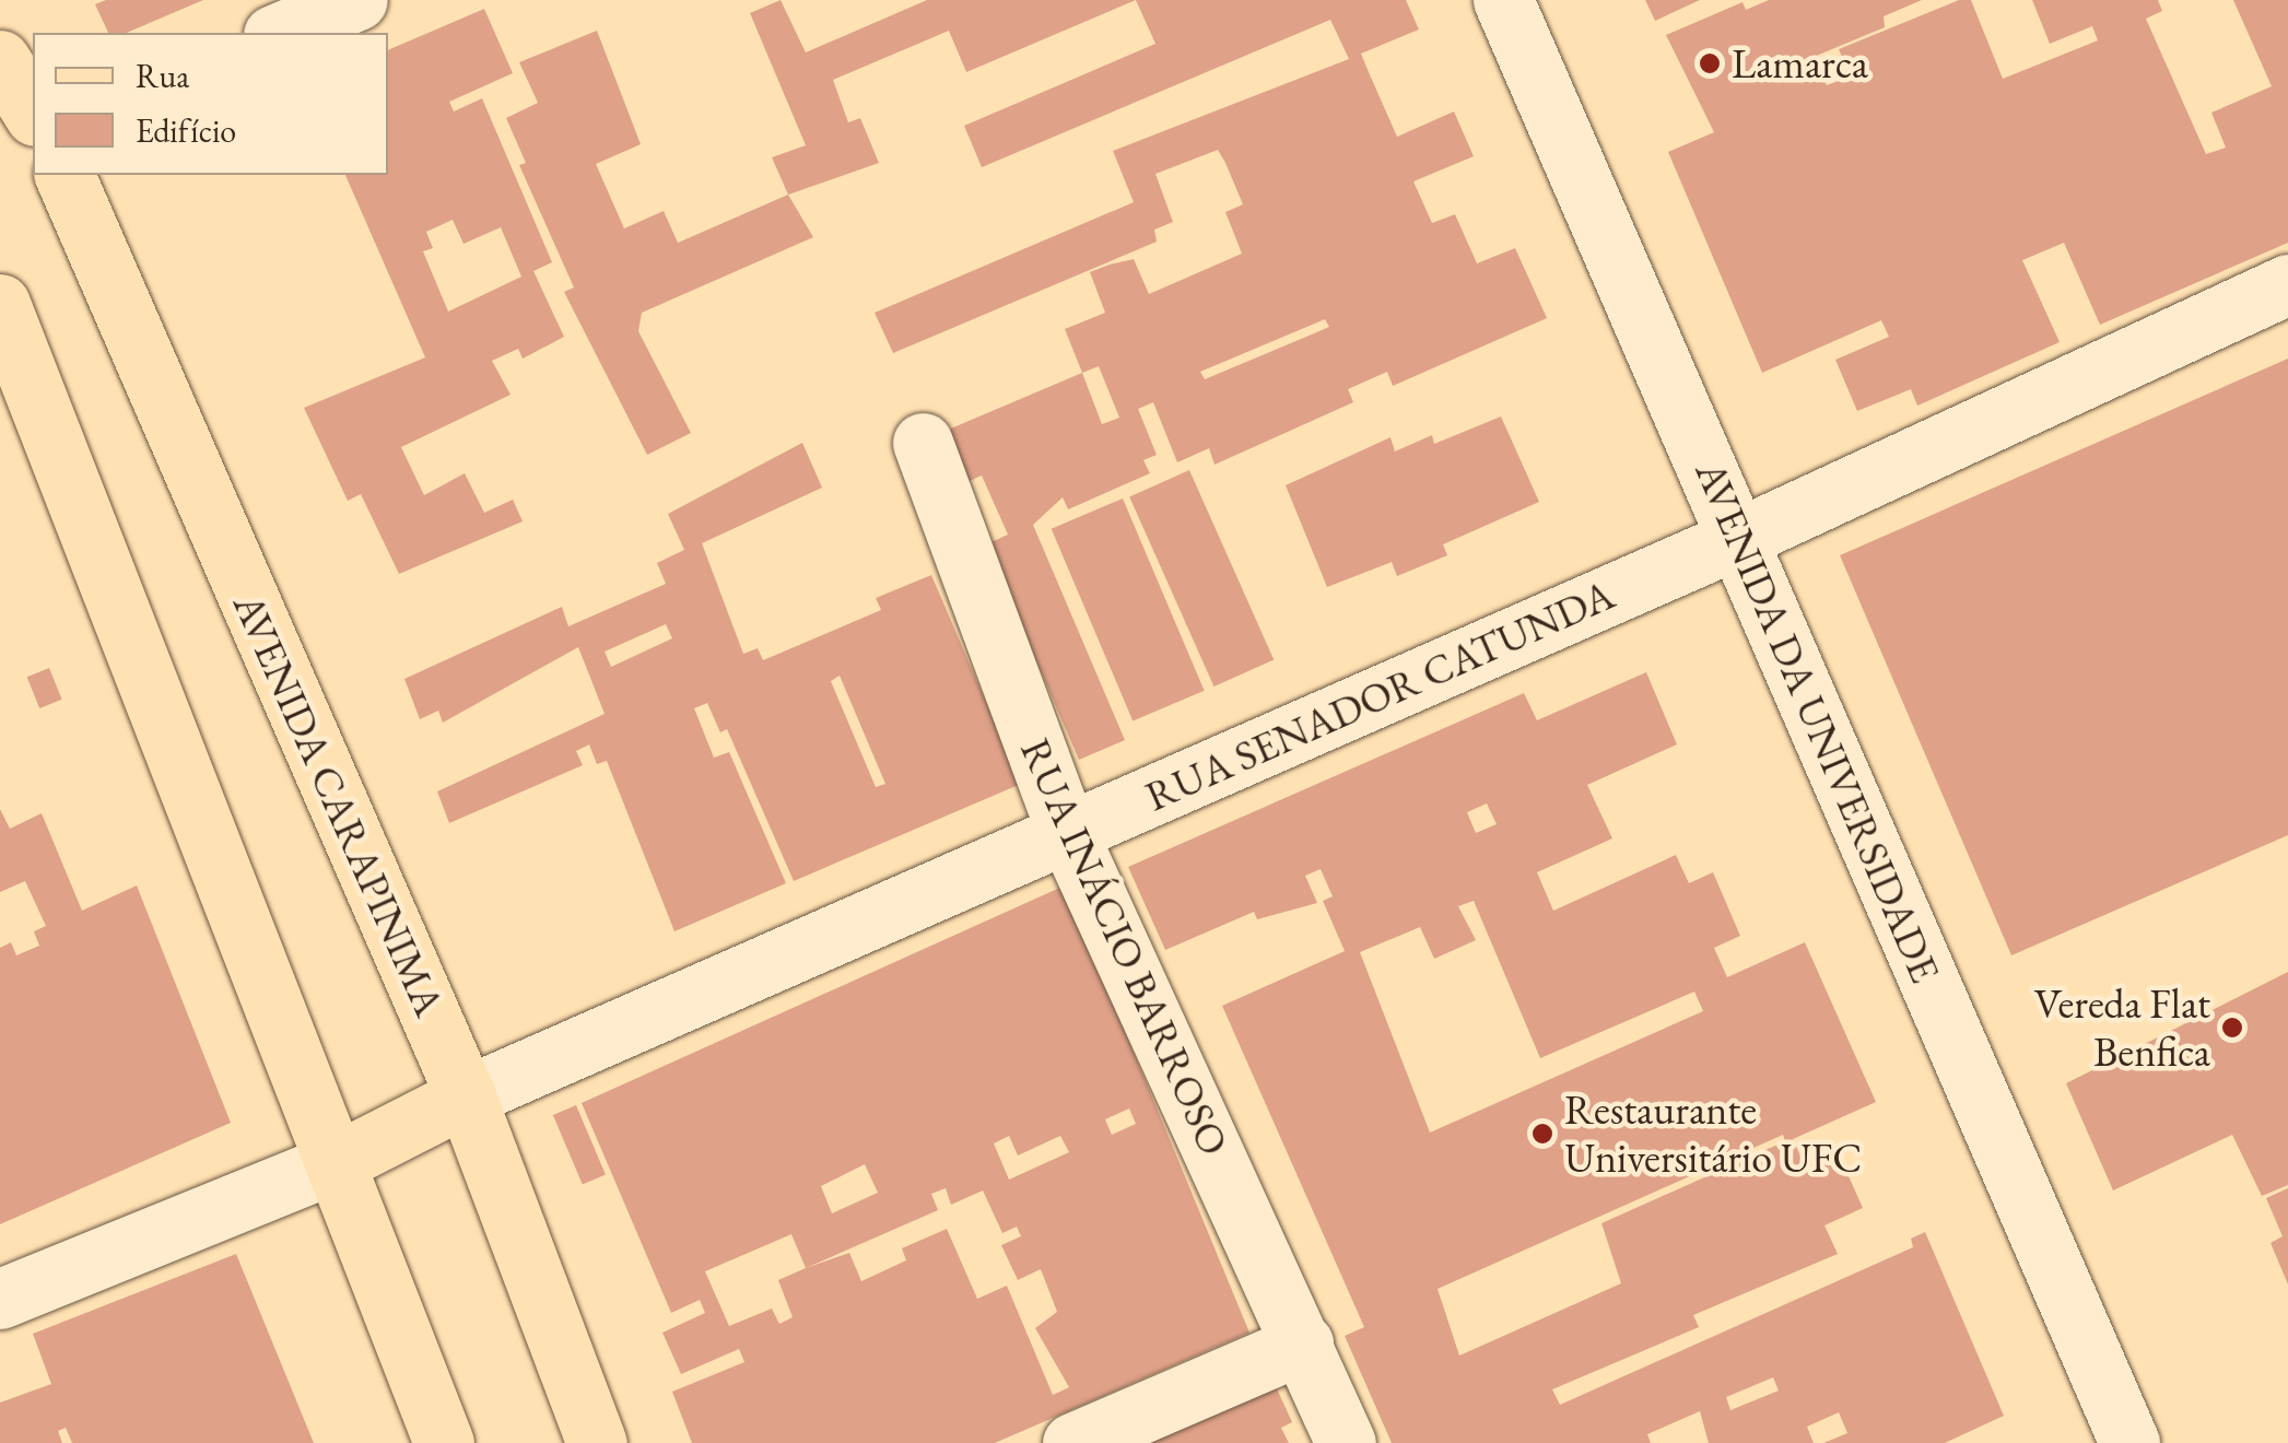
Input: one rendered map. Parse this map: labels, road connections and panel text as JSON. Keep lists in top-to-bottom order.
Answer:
{
  "streets": {
    "main road": ["AVENIDA CARAPINIMA"],
    "street": ["RUA SENADOR CATUNDA", "AVENIDA DA UNIVERSIDADE", "RUA INÁCIO BARROSO"]
  },
  "crossings": [
    ["RUA SENADOR CATUNDA", "AVENIDA DA UNIVERSIDADE"],
    ["RUA SENADOR CATUNDA", "AVENIDA CARAPINIMA"],
    ["RUA SENADOR CATUNDA", "RUA INÁCIO BARROSO"]
  ],
  "places": ["Lamarca", "Vereda Flat Benfica", "Restaurante Universitário UFC"],
  "legend": ["Rua", "Edifício"]
}
